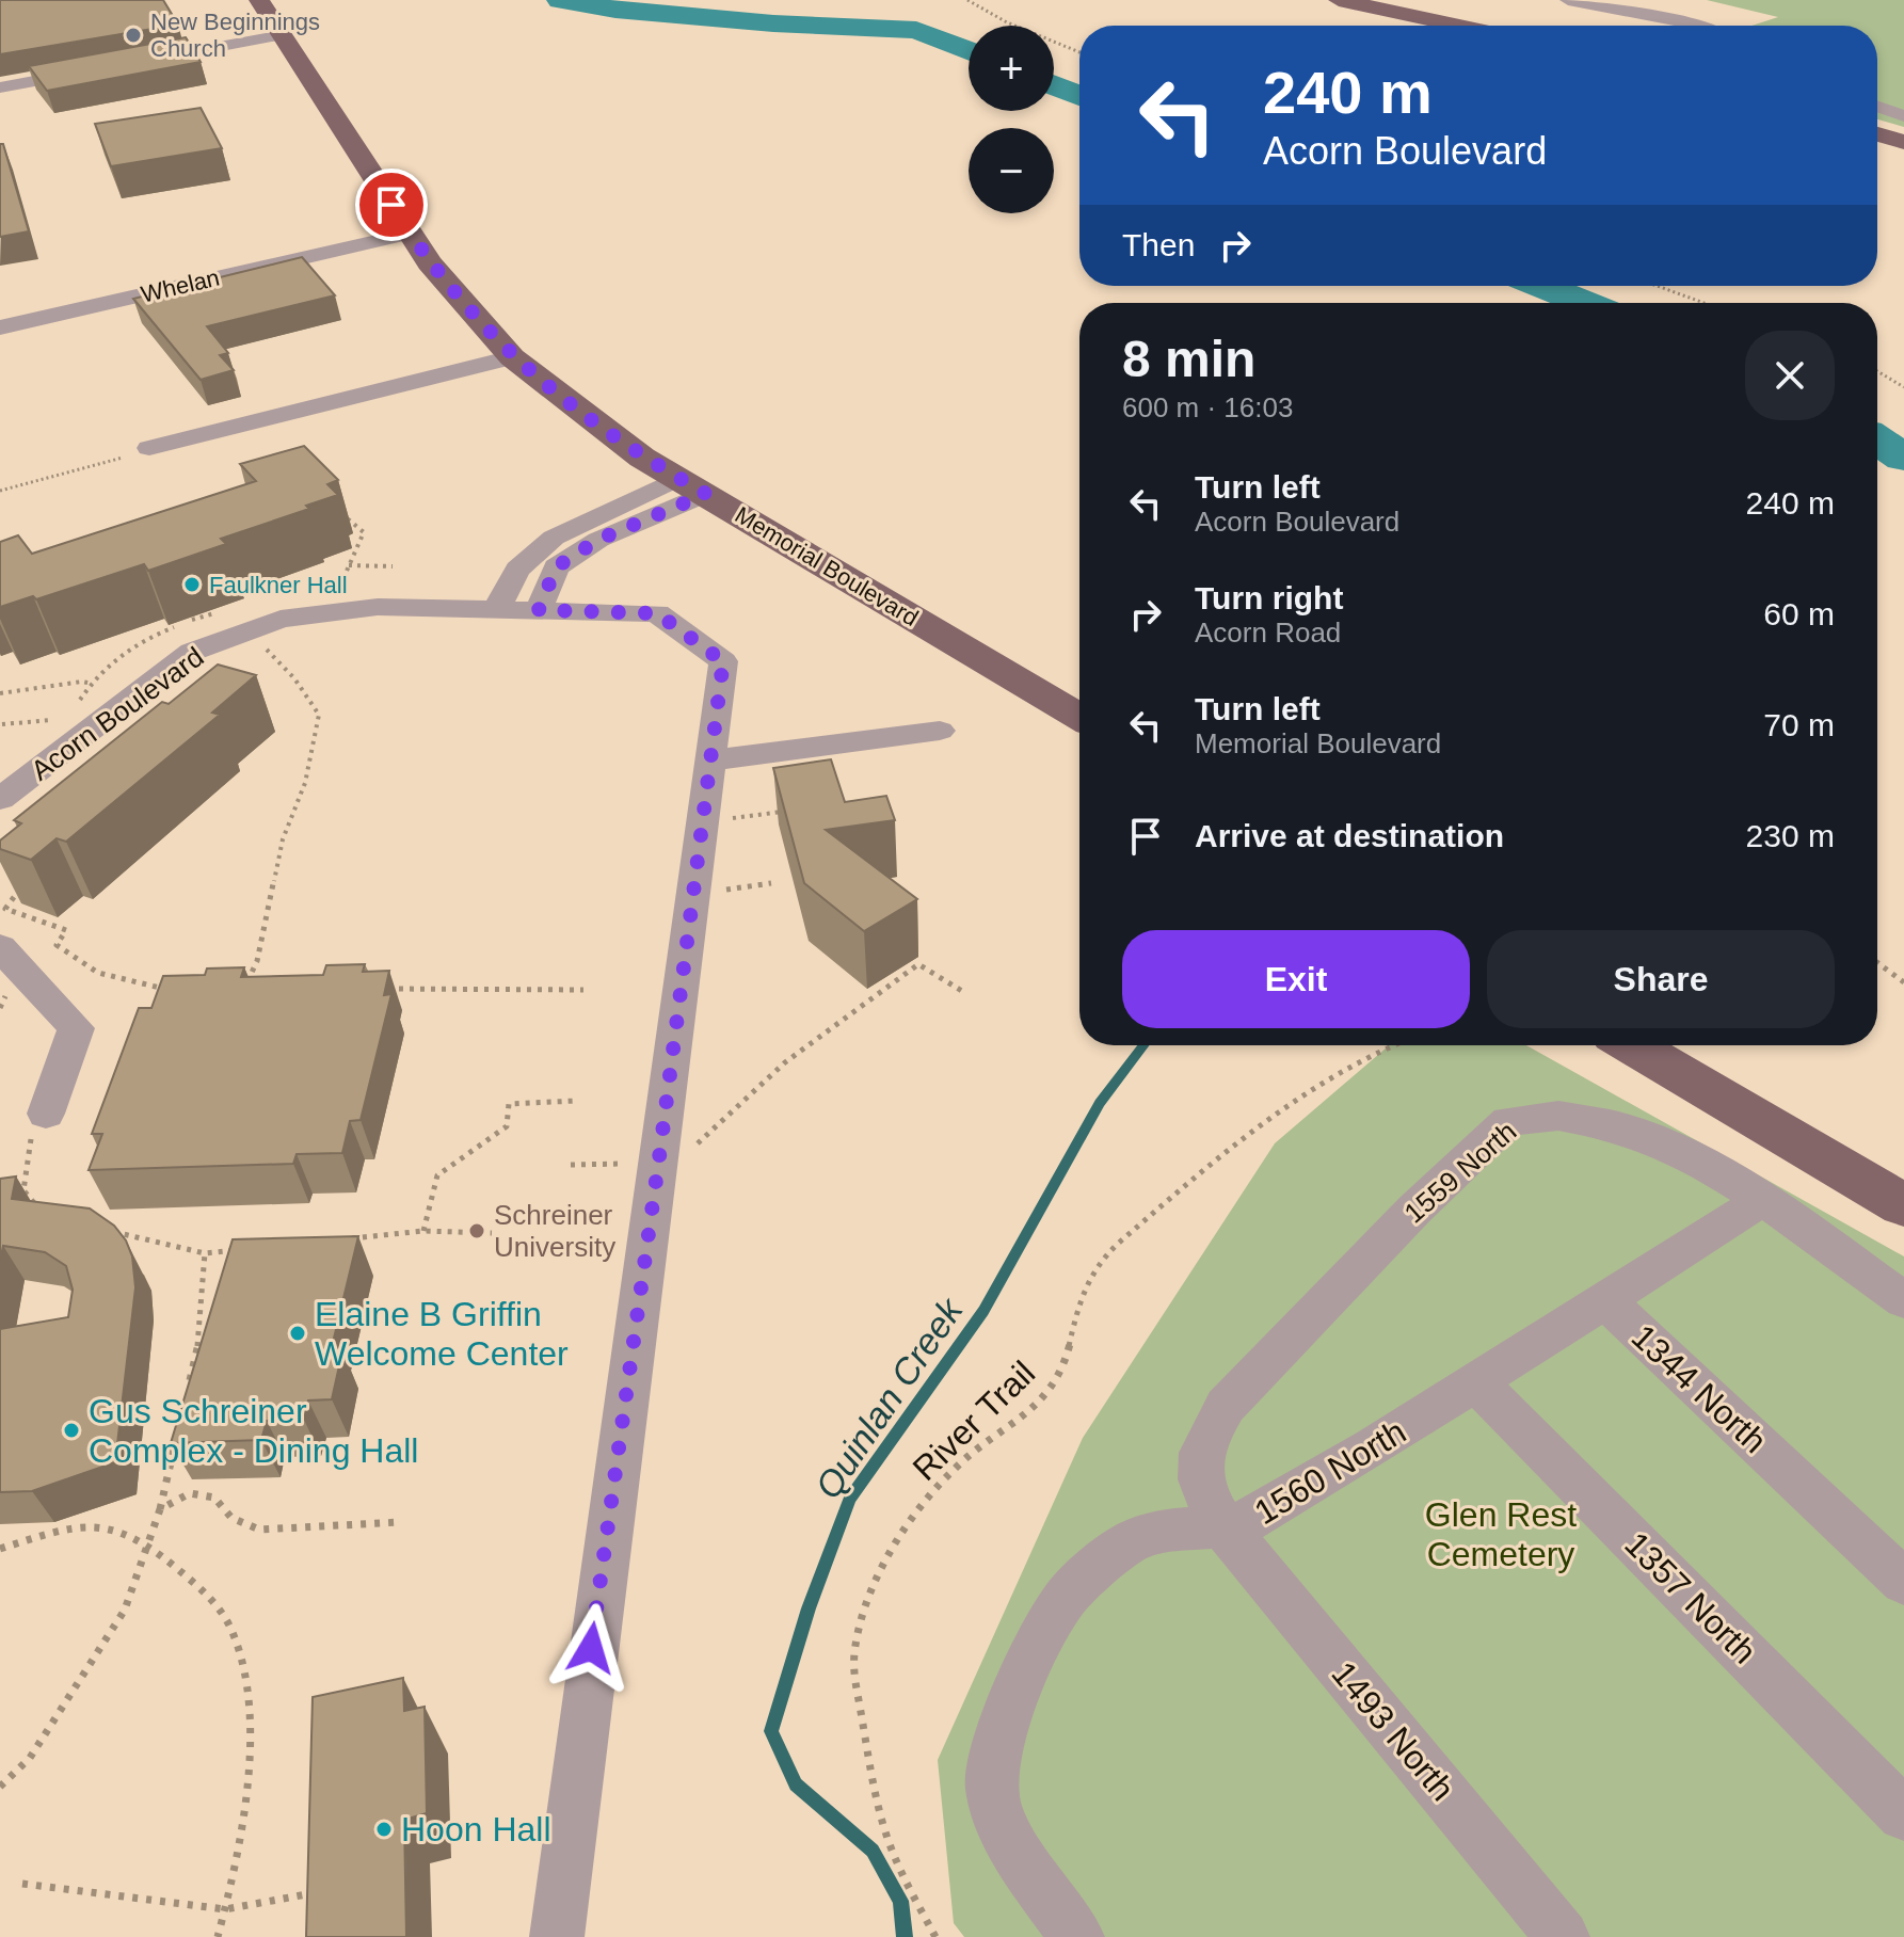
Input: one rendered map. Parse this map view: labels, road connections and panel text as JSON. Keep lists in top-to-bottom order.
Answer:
{
  "streets": {
    "main road": ["Memorial Boulevard"],
    "street": [
      "Whelan",
      "Acorn Boulevard",
      "1559 North",
      "1344 North",
      "1560 North",
      "1357 North",
      "1493 North"
    ],
    "path": ["River Trail"]
  },
  "crossings": [
    ["Whelan", "Memorial Boulevard"],
    ["1559 North", "1560 North"],
    ["1559 North", "1493 North"],
    ["1560 North", "1357 North"],
    ["1560 North", "1493 North"]
  ],
  "water": ["Quinlan Creek"],
  "parks": ["Glen Rest Cemetery"],
  "places": [
    "New Beginnings Church",
    "Faulkner Hall",
    "Schreiner University",
    "Elaine B Griffin Welcome Center",
    "Gus Schreiner Complex - Dining Hall",
    "Hoon Hall"
  ],
  "page": {
    "map_buttons": ["+", "−"],
    "turn": ["240 m", "Acorn Boulevard"],
    "then": "Then",
    "heading": ["8 min", "600 m · 16:03"],
    "list": [
      {
        "name": "Turn left",
        "note": "Acorn Boulevard",
        "value": "240 m"
      },
      {
        "name": "Turn right",
        "note": "Acorn Road",
        "value": "60 m"
      },
      {
        "name": "Turn left",
        "note": "Memorial Boulevard",
        "value": "70 m"
      },
      {
        "name": "Arrive at destination",
        "value": "230 m"
      }
    ],
    "buttons": ["Exit", "Share"]
  }
}
